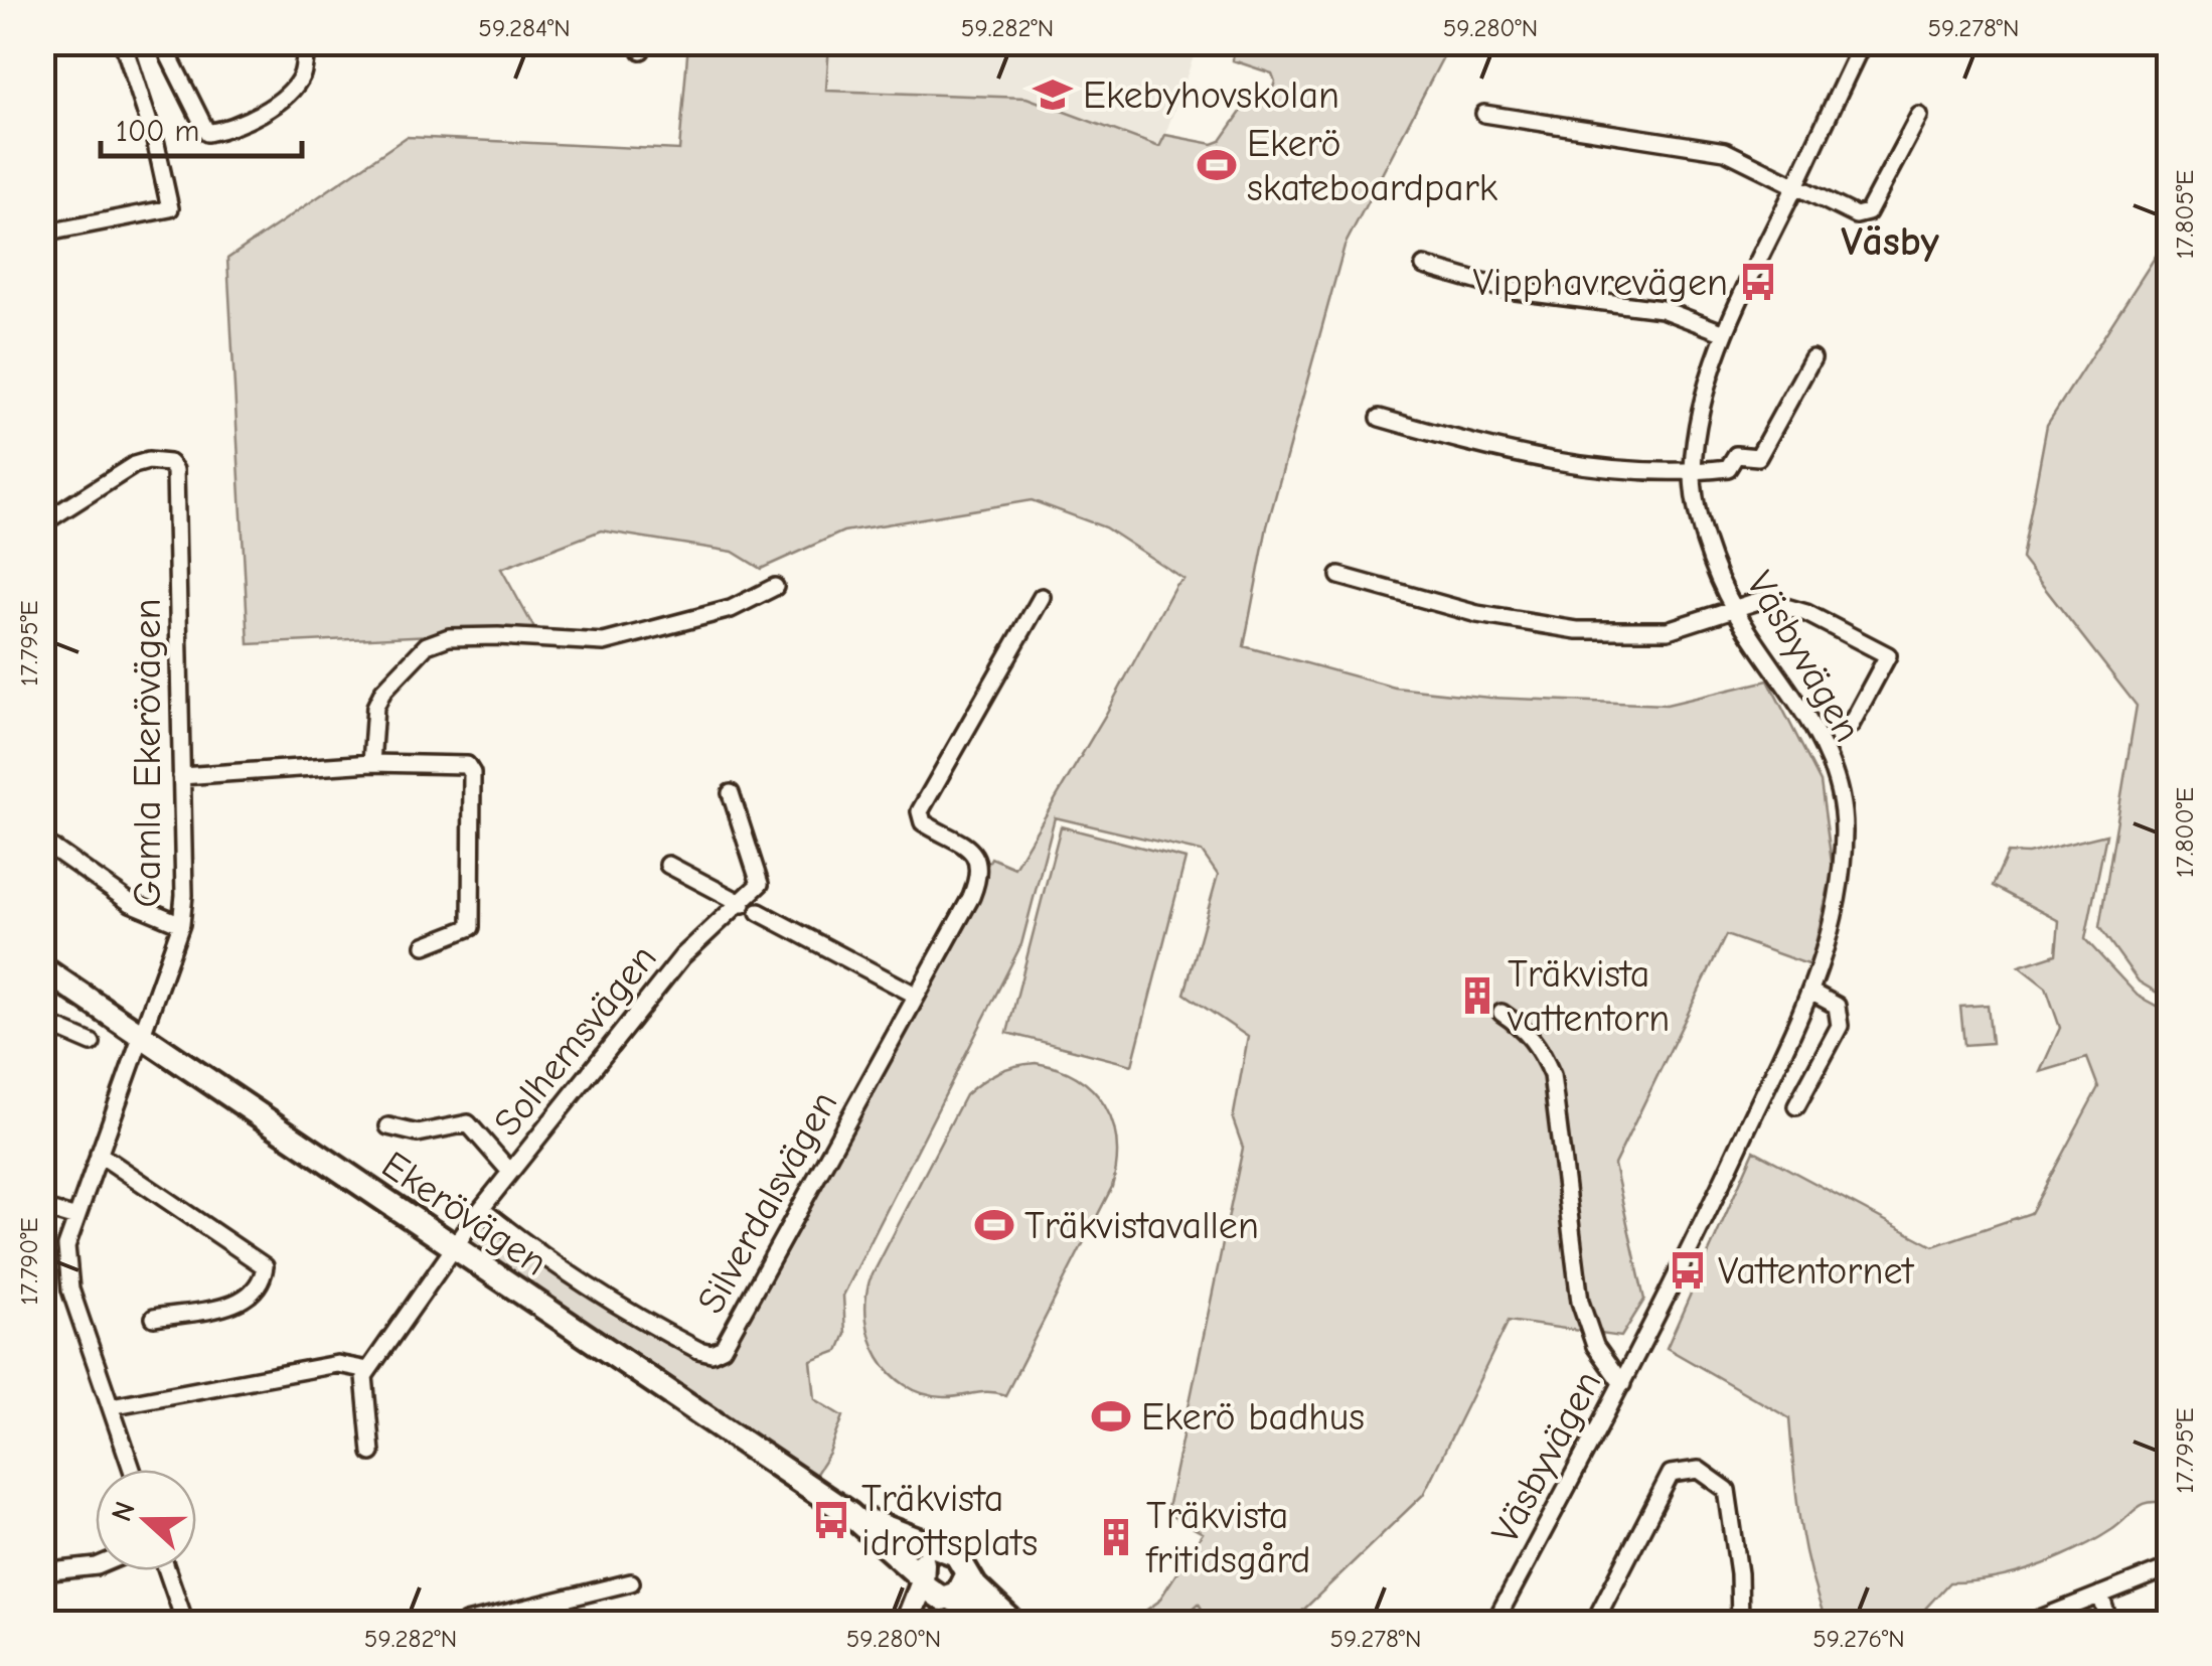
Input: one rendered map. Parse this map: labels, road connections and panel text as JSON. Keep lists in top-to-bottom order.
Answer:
{
  "streets": {
    "main road": ["Ekerövägen"],
    "street": [
      "Väsbyvägen",
      "Gamla Ekerövägen",
      "Solhemsvägen",
      "Silverdalsvägen"
    ]
  },
  "crossings": [
    ["Gamla Ekerövägen", "Ekerövägen"],
    ["Solhemsvägen", "Silverdalsvägen"],
    ["Solhemsvägen", "Ekerövägen"]
  ],
  "districts": ["Väsby"],
  "places": {
    "school or university": ["Ekebyhovskolan"],
    "sports": ["Ekerö skateboardpark", "Träkvistavallen", "Ekerö badhus"],
    "bus stop": ["Vipphavrevägen", "Vattentornet", "Träkvista idrottsplats"],
    "building": ["Träkvista vattentorn", "Träkvista fritidsgård"]
  },
  "scale_bar": "100 m",
  "north": "left",
  "coordinates": [
    "59.284°N",
    "59.282°N",
    "59.280°N",
    "59.278°N",
    "17.805°E",
    "17.795°E",
    "17.800°E",
    "17.790°E",
    "59.276°N"
  ]
}
